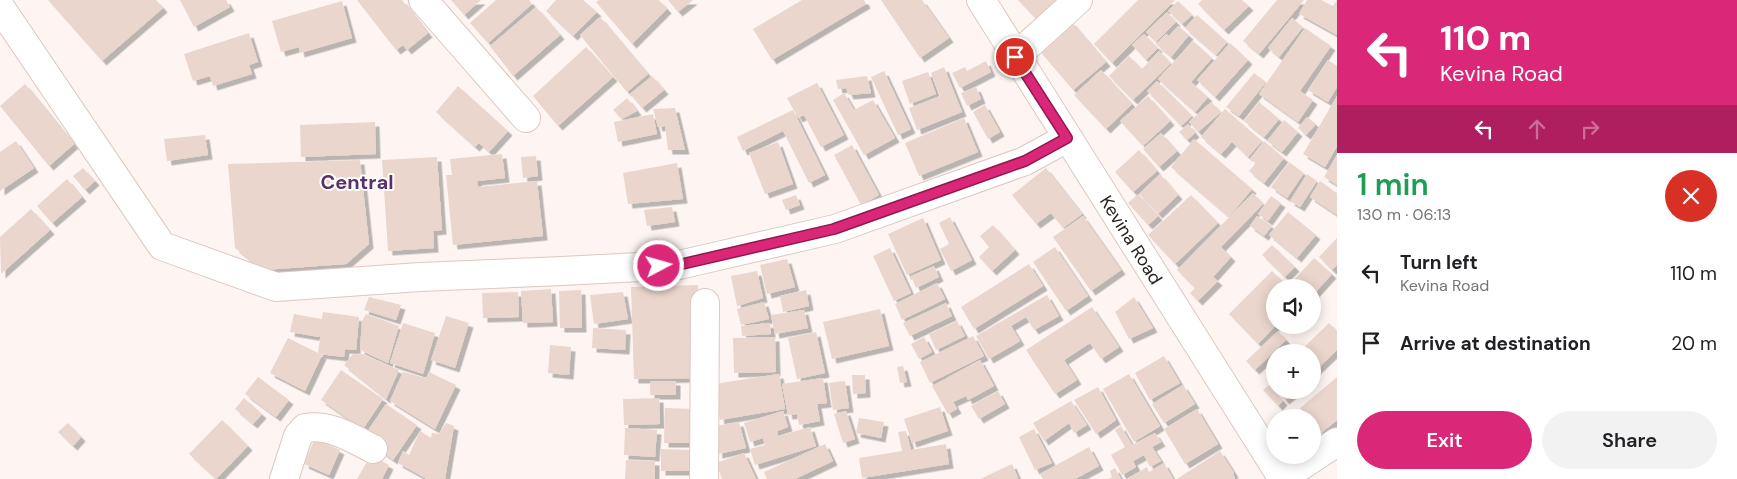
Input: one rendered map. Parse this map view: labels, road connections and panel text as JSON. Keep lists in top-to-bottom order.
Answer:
{
  "streets": {
    "street": ["Kevina Road"]
  },
  "districts": ["Central"],
  "page": {
    "turn": ["110 m", "Kevina Road"],
    "heading": ["1 min", "130 m · 06:13"],
    "list": [
      {
        "name": "Turn left",
        "note": "Kevina Road",
        "value": "110 m"
      },
      {
        "name": "Arrive at destination",
        "value": "20 m"
      }
    ],
    "map_buttons": ["+", "−"],
    "buttons": ["Exit", "Share"]
  }
}
